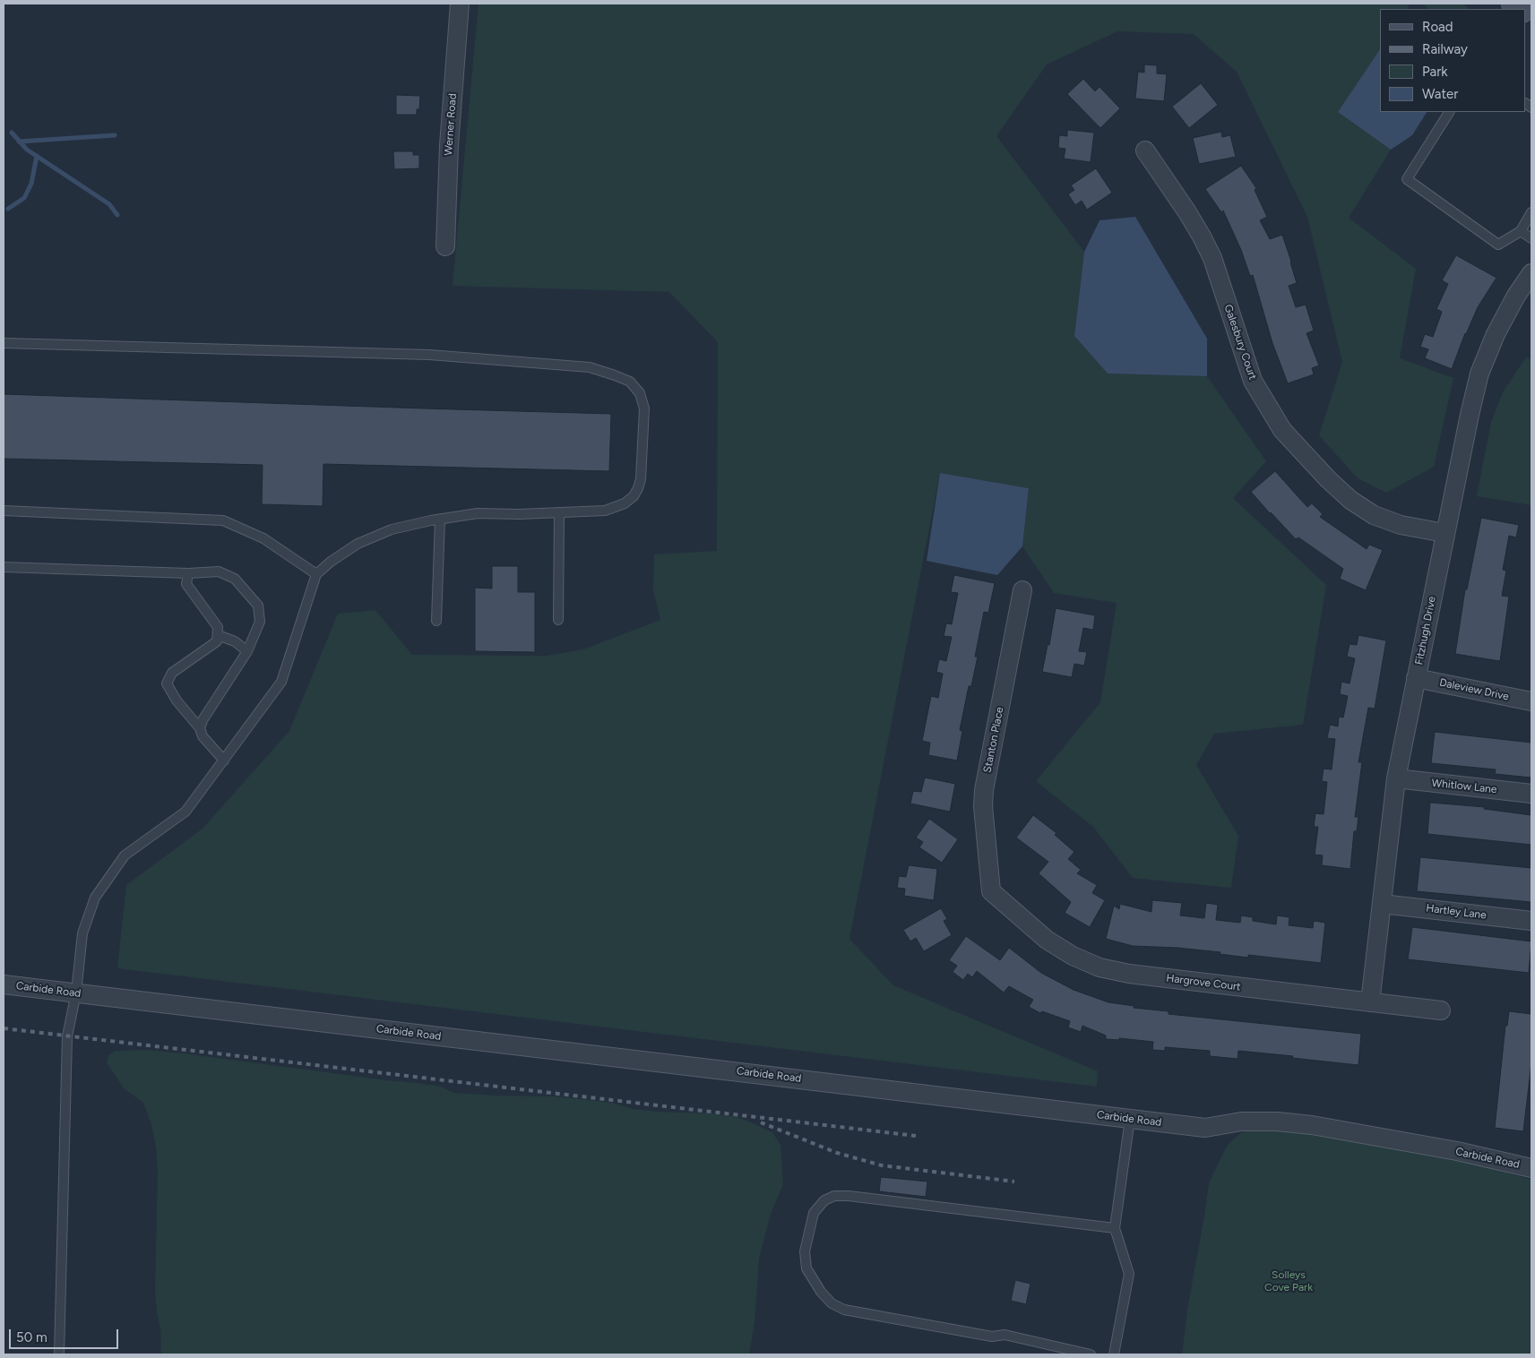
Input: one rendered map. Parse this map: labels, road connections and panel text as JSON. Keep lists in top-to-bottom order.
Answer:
{
  "streets": {
    "street": [
      "Werner Road",
      "Galesbury Court",
      "Fitzhugh Drive",
      "Daleview Drive",
      "Stanton Place",
      "Whitlow Lane",
      "Hartley Lane",
      "Hargrove Court",
      "Carbide Road"
    ]
  },
  "crossings": [
    ["Galesbury Court", "Fitzhugh Drive"],
    ["Fitzhugh Drive", "Daleview Drive"],
    ["Fitzhugh Drive", "Whitlow Lane"],
    ["Fitzhugh Drive", "Hartley Lane"],
    ["Fitzhugh Drive", "Hargrove Court"],
    ["Stanton Place", "Hargrove Court"]
  ],
  "parks": ["Solleys Cove Park"],
  "legend": [
    "Road",
    "Railway",
    "Park",
    "Water"
  ],
  "scale_bar": "50 m"
}
